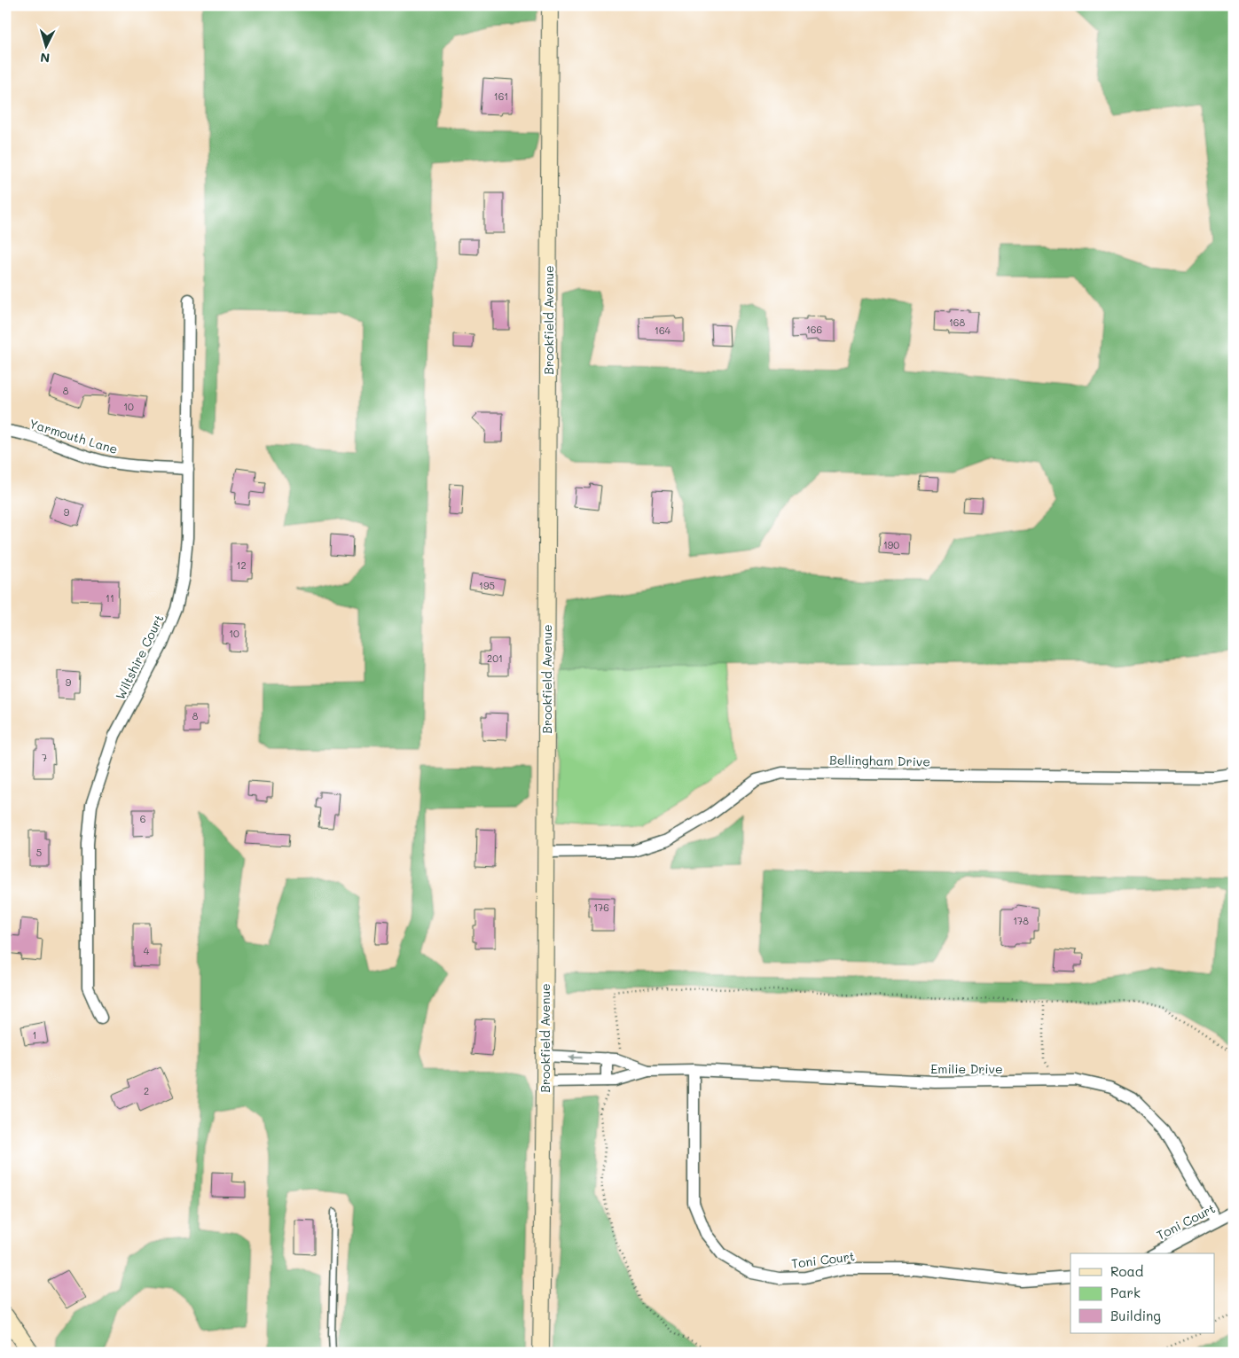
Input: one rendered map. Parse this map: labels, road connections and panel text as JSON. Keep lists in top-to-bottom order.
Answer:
{
  "streets": {
    "main road": ["Brookfield Avenue"],
    "street": [
      "Yarmouth Lane",
      "Wiltshire Court",
      "Bellingham Drive",
      "Emilie Drive",
      "Toni Court"
    ]
  },
  "crossings": [
    ["Brookfield Avenue", "Bellingham Drive"],
    ["Brookfield Avenue", "Emilie Drive"],
    ["Yarmouth Lane", "Wiltshire Court"],
    ["Emilie Drive", "Toni Court"]
  ],
  "house_numbers": [
    "161",
    "168",
    "166",
    "164",
    "8",
    "10",
    "9",
    "190",
    "12",
    "195",
    "11",
    "10",
    "201",
    "9",
    "8",
    "7",
    "6",
    "5",
    "176",
    "178",
    "4",
    "1",
    "2"
  ],
  "legend": ["Road", "Park", "Building"],
  "north": "bottom"
}
